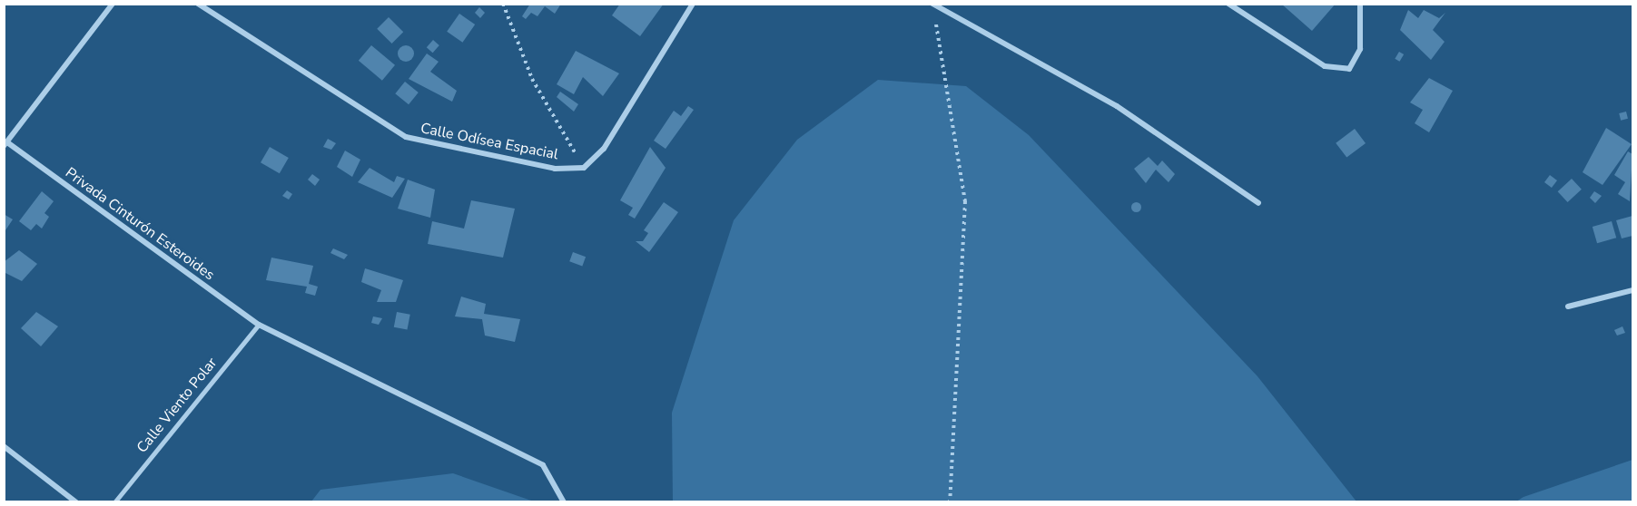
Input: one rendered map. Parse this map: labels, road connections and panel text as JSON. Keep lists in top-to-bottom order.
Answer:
{
  "streets": {
    "street": ["Calle Odísea Espacial", "Privada Cinturón Esteroides", "Calle Viento Polar"]
  },
  "crossings": [
    ["Privada Cinturón Esteroides", "Calle Viento Polar"]
  ]
}
